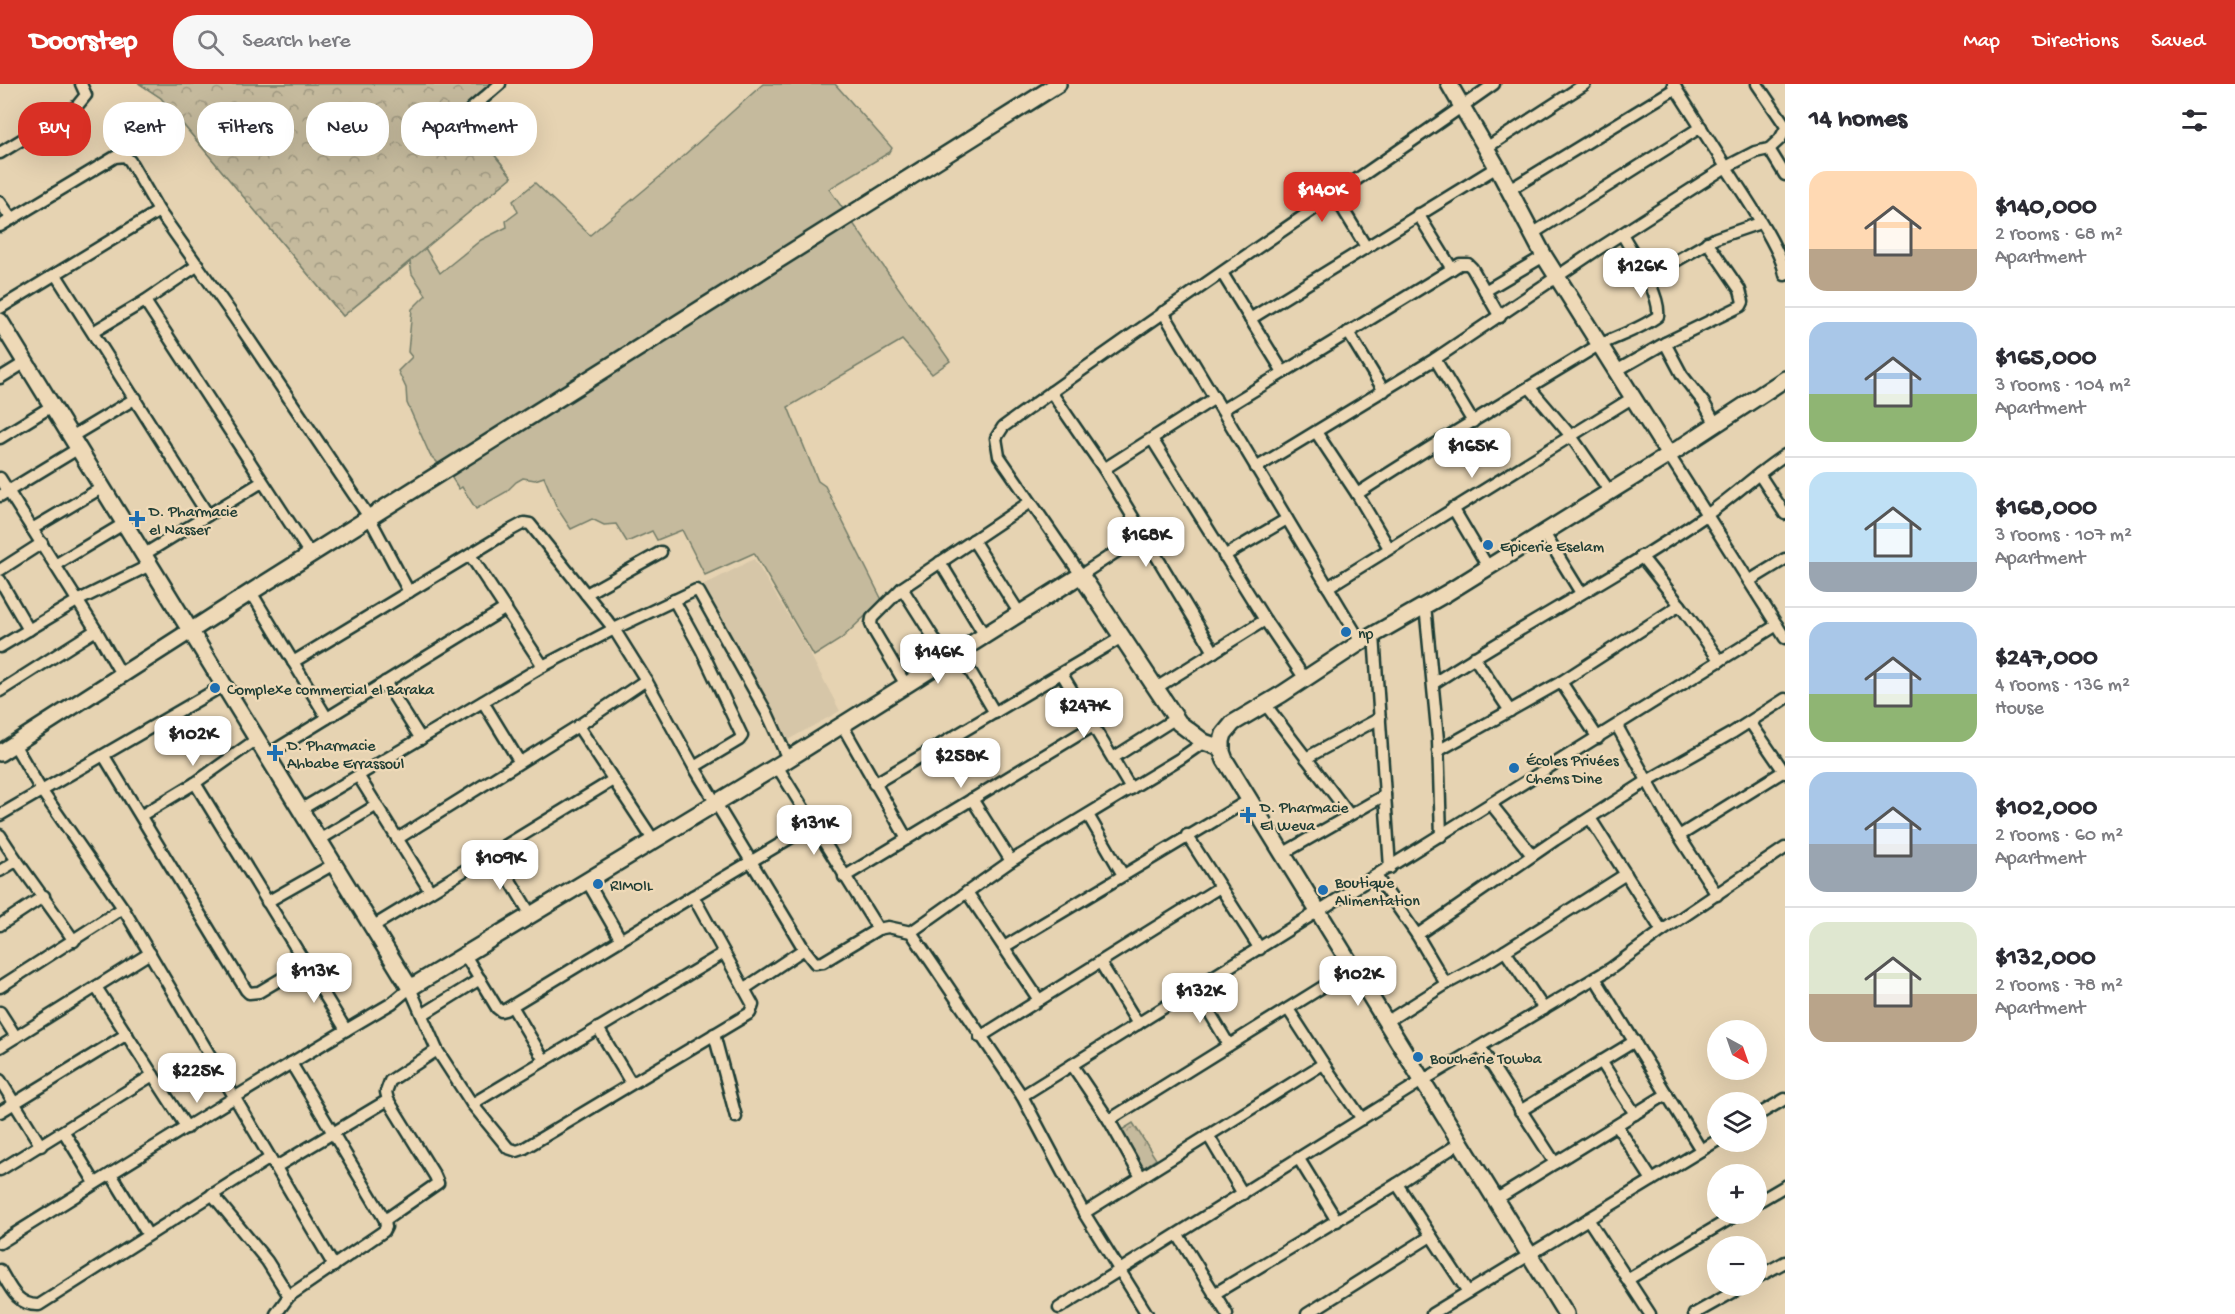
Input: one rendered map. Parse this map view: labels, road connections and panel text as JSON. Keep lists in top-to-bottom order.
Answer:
{
  "places": {
    "health": ["D. Pharmacie el Nasser", "D. Pharmacie Ahbabe Errassoul", "D. Pharmacie El Weva"],
    "other": [
      "Epicerie Eselam",
      "np",
      "Complexe commercial el Baraka",
      "Écoles Privées Chems Dine",
      "RIMOIL",
      "Boutique Alimentation",
      "Boucherie Towba"
    ]
  },
  "north": "bottom right",
  "page": {
    "header": "Doorstep",
    "search": "Search here",
    "nav": ["Map", "Directions", "Saved"],
    "heading": "14 homes",
    "chip": [
      "Buy",
      "Rent",
      "Filters",
      "New",
      "Apartment"
    ],
    "list": [
      {
        "name": "$140,000",
        "note": "2 rooms · 68 m² · Apartment"
      },
      {
        "name": "$165,000",
        "note": "3 rooms · 104 m² · Apartment"
      },
      {
        "name": "$168,000",
        "note": "3 rooms · 107 m² · Apartment"
      },
      {
        "name": "$247,000",
        "note": "4 rooms · 136 m² · House"
      },
      {
        "name": "$102,000",
        "note": "2 rooms · 60 m² · Apartment"
      },
      {
        "name": "$132,000",
        "note": "2 rooms · 78 m² · Apartment"
      }
    ],
    "price": [
      "$140K",
      "$126K",
      "$165K",
      "$168K",
      "$146K",
      "$247K",
      "$102K",
      "$258K",
      "$131K",
      "$109K",
      "$113K",
      "$102K",
      "$132K",
      "$225K"
    ],
    "map_buttons": ["+", "−"]
  }
}
